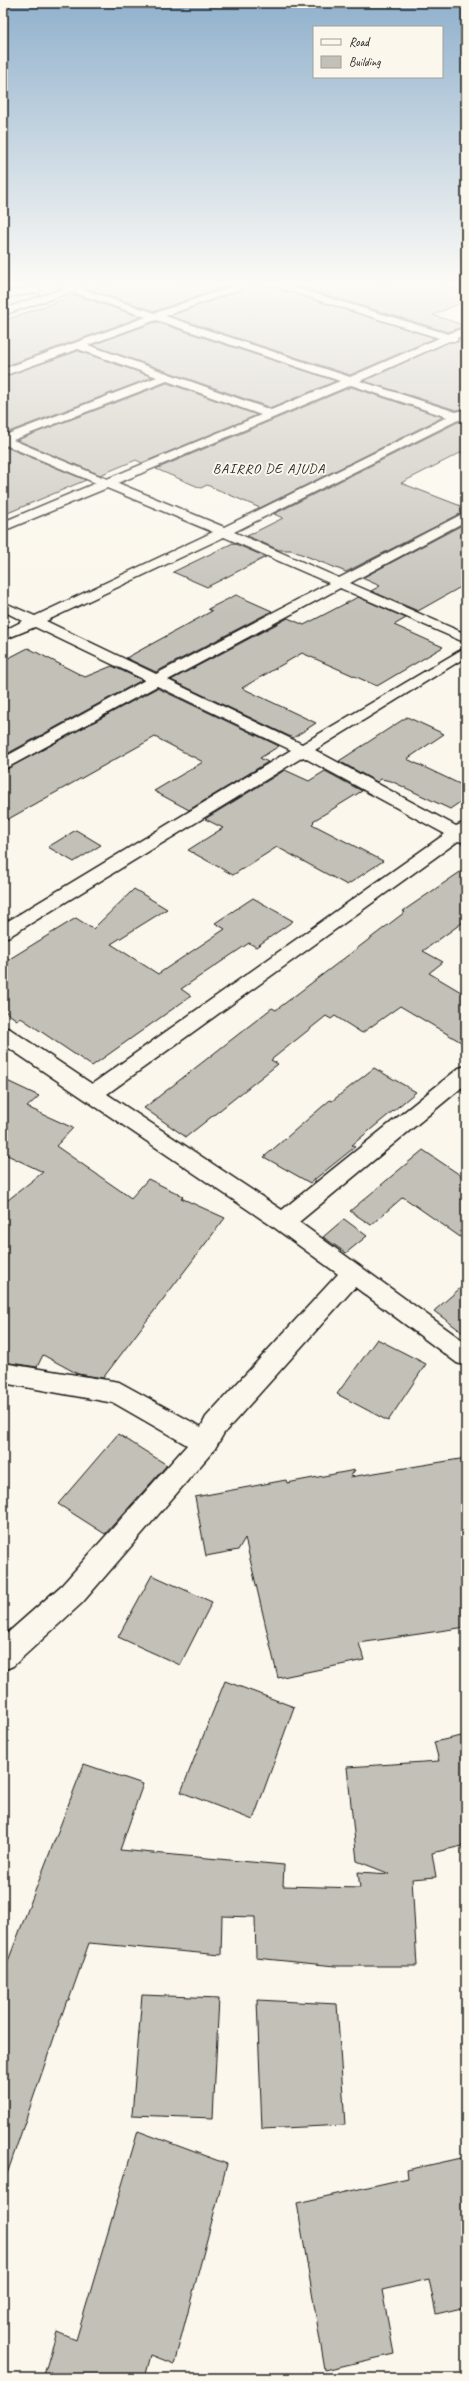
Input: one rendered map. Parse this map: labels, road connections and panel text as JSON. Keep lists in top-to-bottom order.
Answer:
{
  "districts": ["BAIRRO DE AJUDA"],
  "legend": ["Road", "Building"]
}
